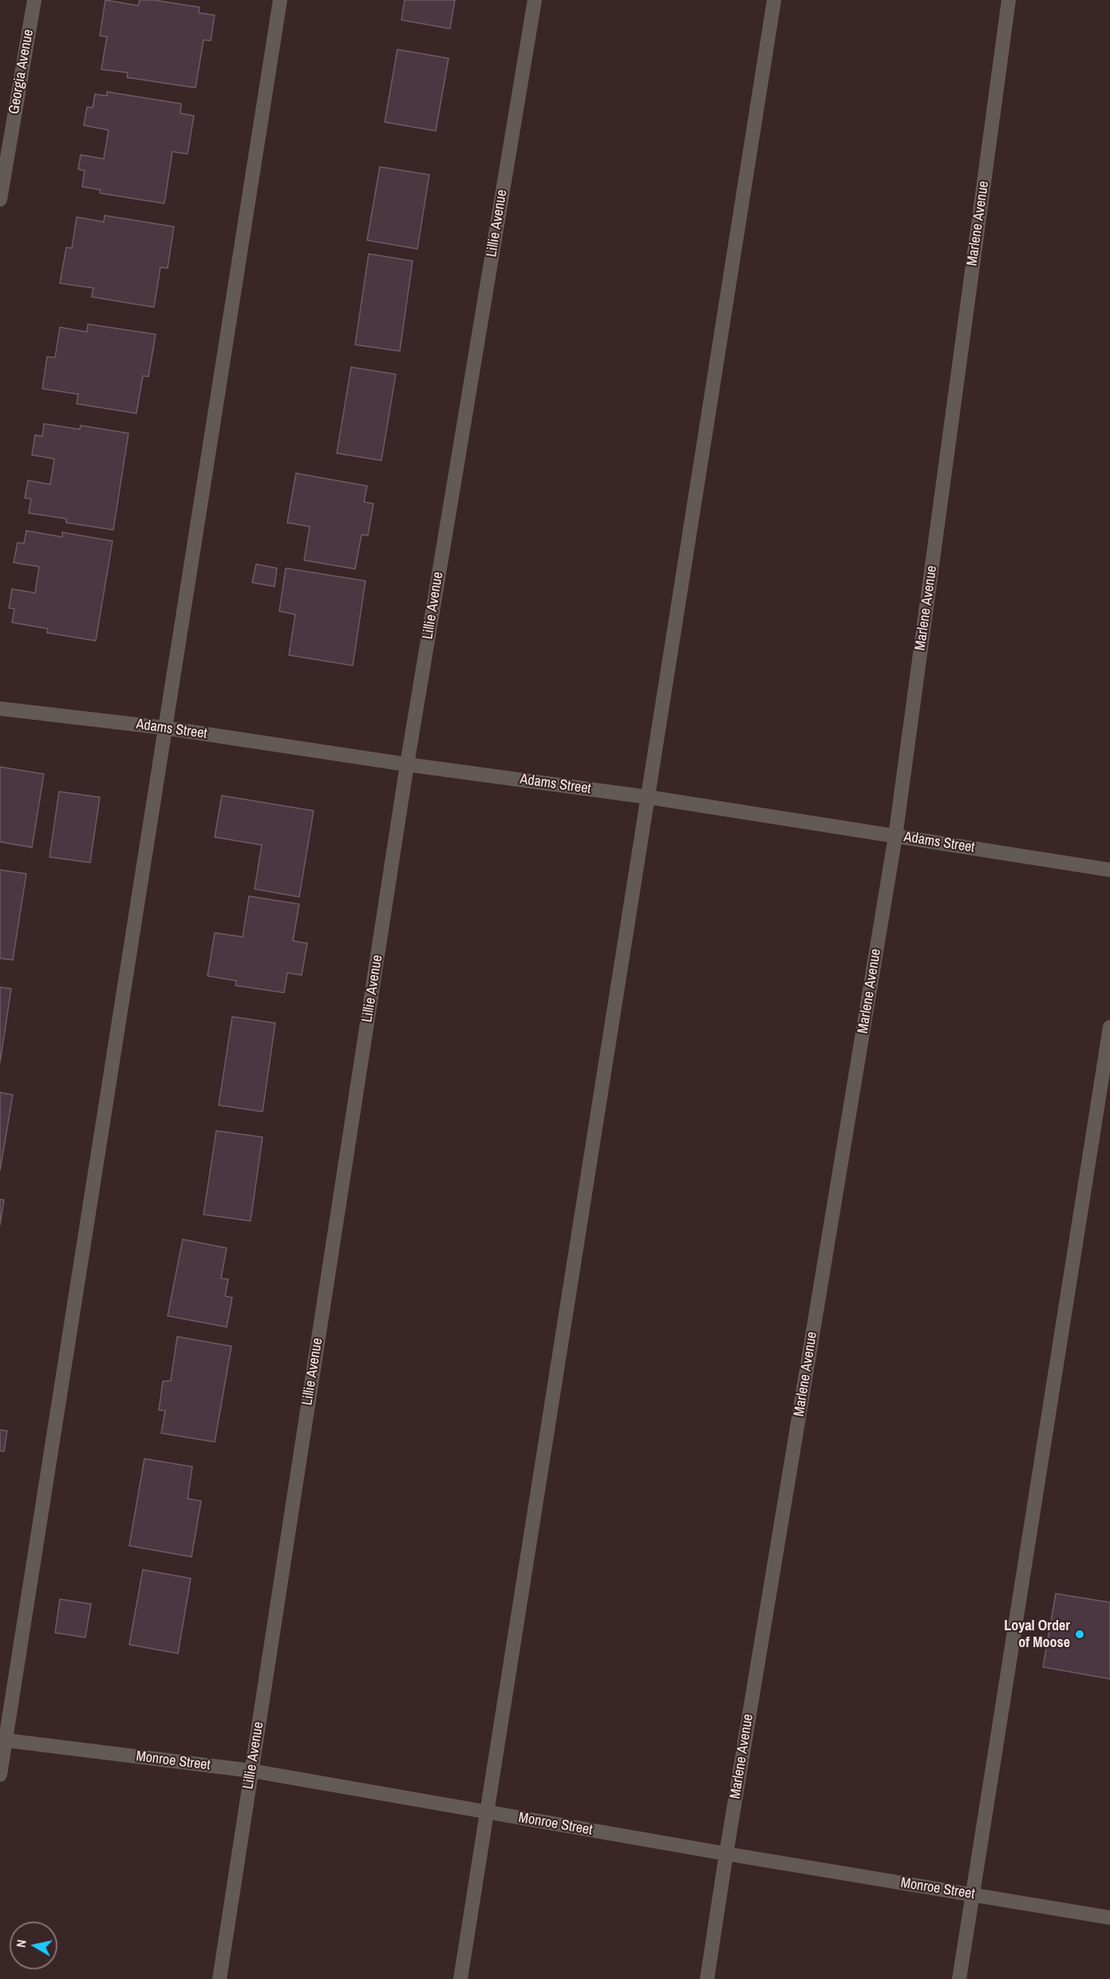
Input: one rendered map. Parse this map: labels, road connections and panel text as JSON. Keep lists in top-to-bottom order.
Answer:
{
  "streets": {
    "street": [
      "Georgia Avenue",
      "Lillie Avenue",
      "Marlene Avenue",
      "Adams Street",
      "Monroe Street"
    ]
  },
  "crossings": [
    ["Lillie Avenue", "Adams Street"],
    ["Lillie Avenue", "Monroe Street"],
    ["Marlene Avenue", "Adams Street"],
    ["Marlene Avenue", "Monroe Street"]
  ],
  "places": ["Loyal Order of Moose"],
  "north": "left"
}
